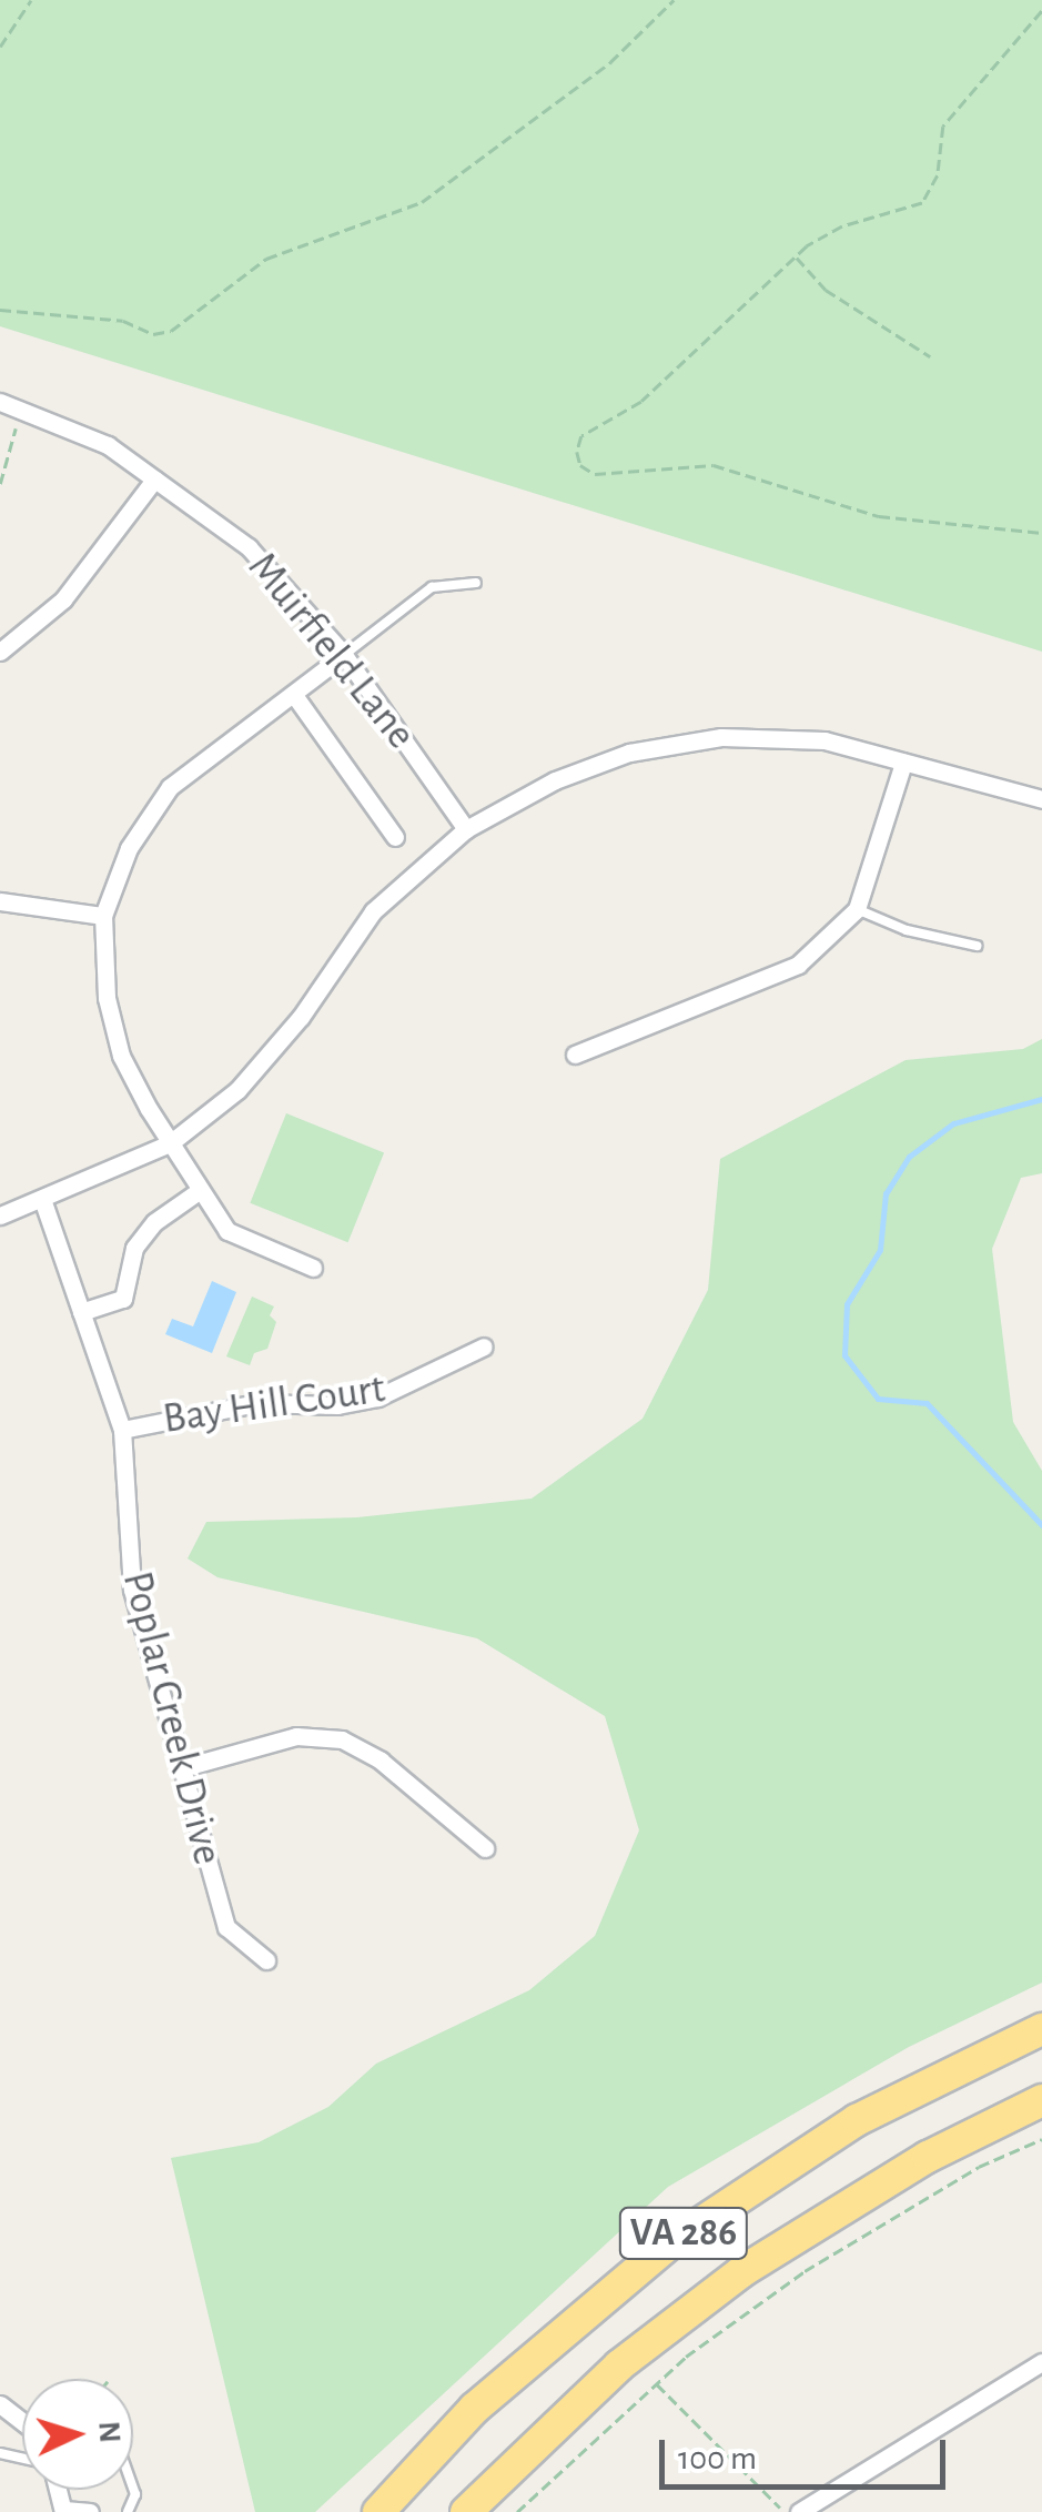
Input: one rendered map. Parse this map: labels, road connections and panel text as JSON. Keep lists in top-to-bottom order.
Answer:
{
  "streets": {
    "highway": ["VA 286"],
    "street": ["Muirfield Lane", "Bay Hill Court", "Poplar Creek Drive"]
  },
  "crossings": [
    ["Bay Hill Court", "Poplar Creek Drive"]
  ],
  "scale_bar": "100 m",
  "north": "right"
}
